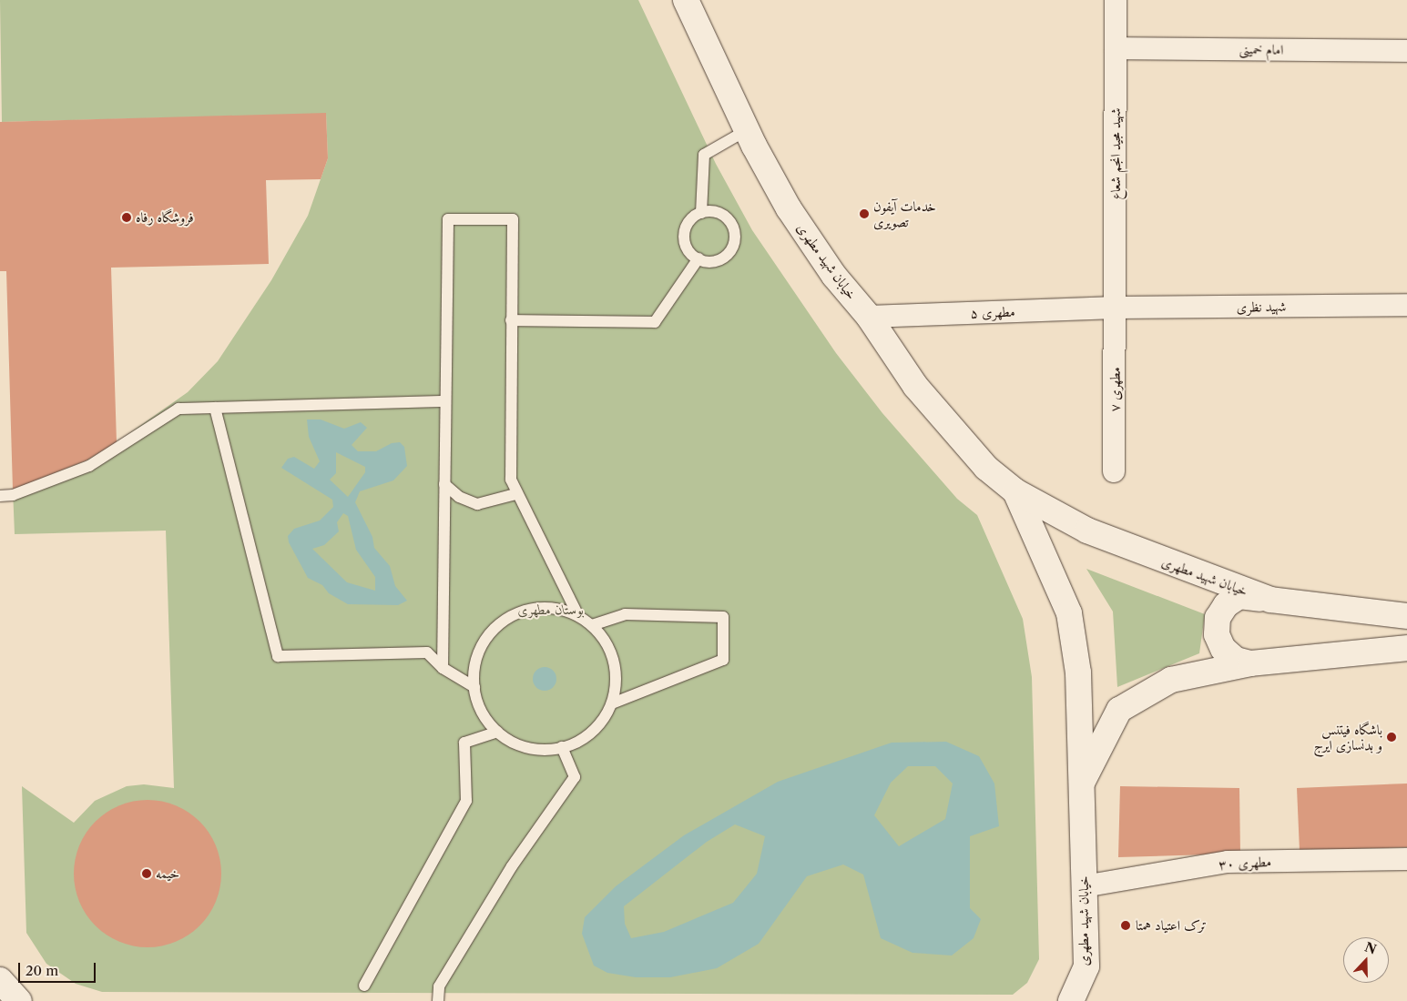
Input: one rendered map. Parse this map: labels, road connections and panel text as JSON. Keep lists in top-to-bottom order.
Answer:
{
  "streets": {
    "main road": ["خیابان شهید مطهری"],
    "street": [
      "امام خمینی",
      "شهید مجید انجم شعاع",
      "شهید نظری",
      "مطهری ۵",
      "مطهری ۷",
      "مطهری ۳۰"
    ]
  },
  "crossings": [
    ["امام خمینی", "شهید مجید انجم شعاع"],
    ["شهید مجید انجم شعاع", "شهید نظری"],
    ["شهید مجید انجم شعاع", "مطهری ۵"],
    ["شهید مجید انجم شعاع", "مطهری ۷"],
    ["خیابان شهید مطهری", "مطهری ۵"],
    ["خیابان شهید مطهری", "مطهری ۳۰"],
    ["شهید نظری", "مطهری ۵"],
    ["شهید نظری", "مطهری ۷"],
    ["مطهری ۵", "مطهری ۷"]
  ],
  "parks": ["بوستان مطهری"],
  "places": [
    "خدمات آیفون تصویری",
    "فروشگاه رفاه",
    "باشگاه فیتنس و بدنسازی ایرج",
    "خیمه",
    "ترک اعتیاد همتا"
  ],
  "scale_bar": "20 m",
  "north": "top"
}
